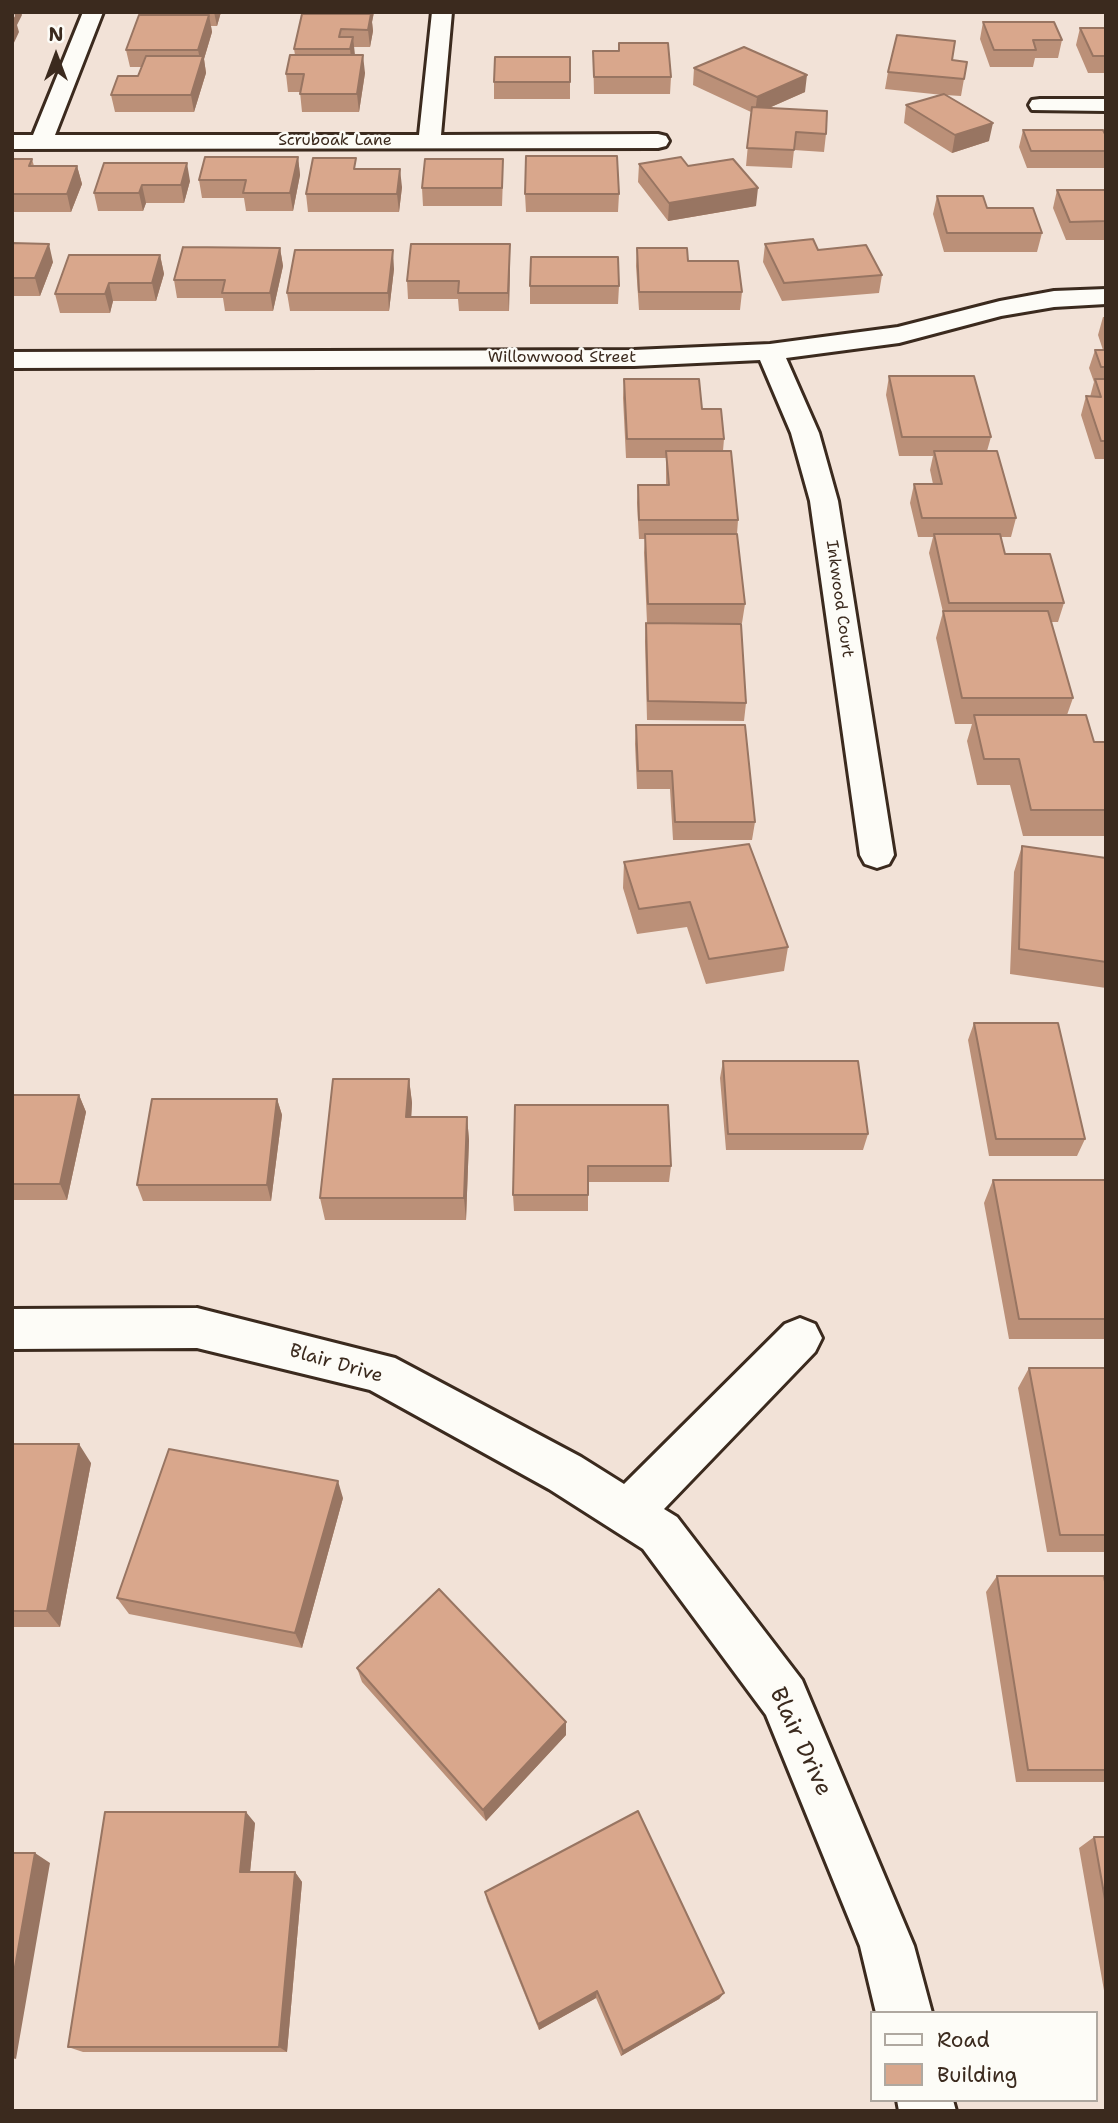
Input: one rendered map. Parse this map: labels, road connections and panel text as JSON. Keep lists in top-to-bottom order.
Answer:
{
  "streets": {
    "street": [
      "Scruboak Lane",
      "Willowwood Street",
      "Inkwood Court",
      "Blair Drive"
    ]
  },
  "crossings": [
    ["Willowwood Street", "Inkwood Court"]
  ],
  "legend": ["Road", "Building"],
  "north": "top"
}
